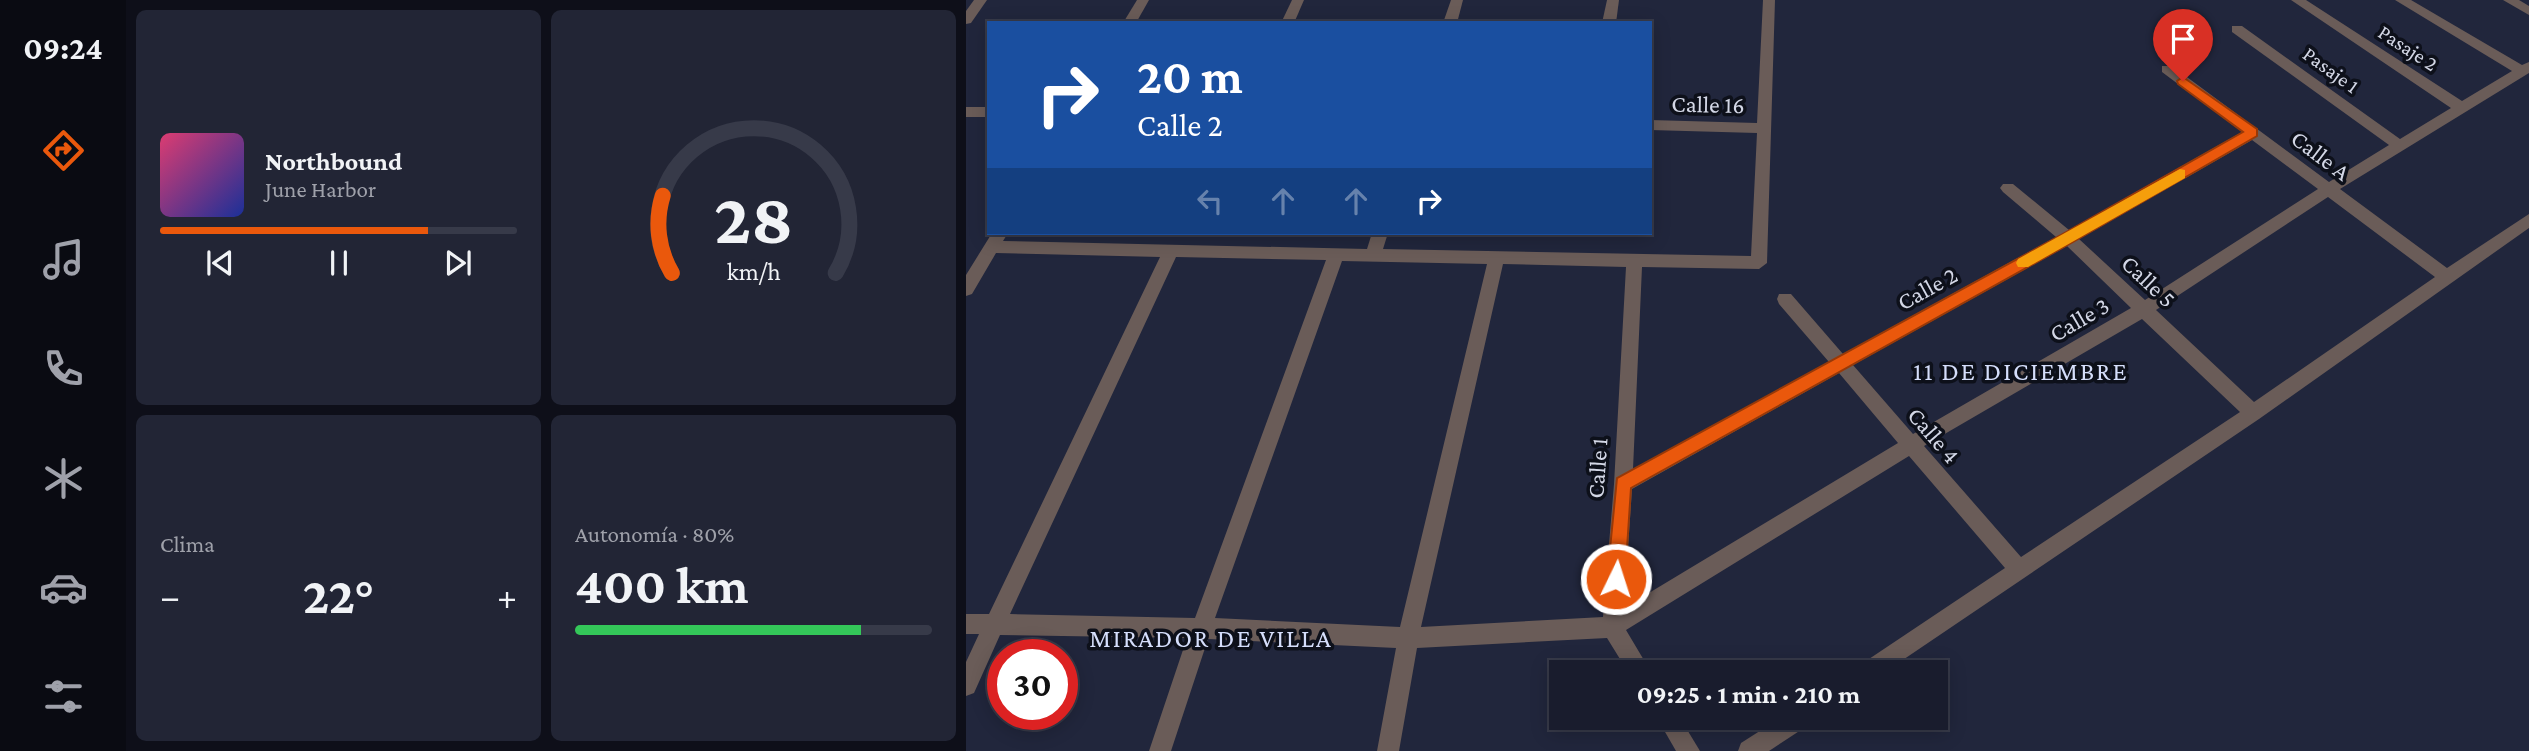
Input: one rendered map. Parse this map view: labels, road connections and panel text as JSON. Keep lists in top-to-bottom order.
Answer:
{
  "streets": {
    "street": [
      "Pasaje 2",
      "Pasaje 1",
      "Calle 16",
      "Calle A",
      "Calle 5",
      "Calle 2",
      "Calle 3",
      "Calle 4",
      "Calle 1"
    ]
  },
  "crossings": [
    ["Pasaje 2", "Calle 3"],
    ["Pasaje 1", "Calle 3"],
    ["Calle A", "Calle 2"],
    ["Calle A", "Calle 3"],
    ["Calle 5", "Calle 2"],
    ["Calle 5", "Calle 3"],
    ["Calle 2", "Calle 4"],
    ["Calle 2", "Calle 1"],
    ["Calle 3", "Calle 4"],
    ["Calle 3", "Calle 1"]
  ],
  "districts": ["11 DE DICIEMBRE", "MIRADOR DE VILLA"],
  "page": {
    "tabs": "09:24",
    "turn": ["20 m", "Calle 2"],
    "song": ["Northbound", "June Harbor"],
    "tile": [
      "Clima",
      ["Autonomía · 80%", "400 km"]
    ],
    "heat": ["−", "22°", "+"],
    "limit": "30",
    "trip": "09:25 · 1 min · 210 m",
    "gauge": ["28", "km/h"]
  }
}
